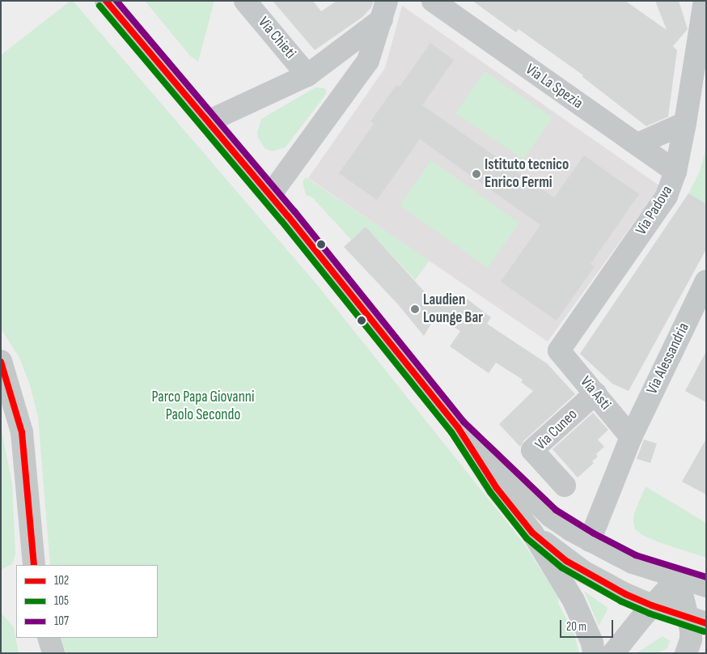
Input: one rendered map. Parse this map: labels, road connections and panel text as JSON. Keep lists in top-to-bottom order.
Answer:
{
  "streets": {
    "street": [
      "Via Chieti",
      "Via La Spezia",
      "Via Padova",
      "Via Alessandria",
      "Via Asti",
      "Via Cuneo"
    ]
  },
  "crossings": [
    ["Via La Spezia", "Via Padova"],
    ["Via Padova", "Via Asti"],
    ["Via Alessandria", "Via Asti"],
    ["Via Asti", "Via Cuneo"]
  ],
  "parks": ["Parco Papa Giovanni Paolo Secondo"],
  "places": ["Istituto tecnico Enrico Fermi", "Laudien Lounge Bar"],
  "lines": ["transit line 102", "transit line 107", "transit line 105"],
  "legend": ["102", "105", "107"],
  "scale_bar": "20 m"
}
